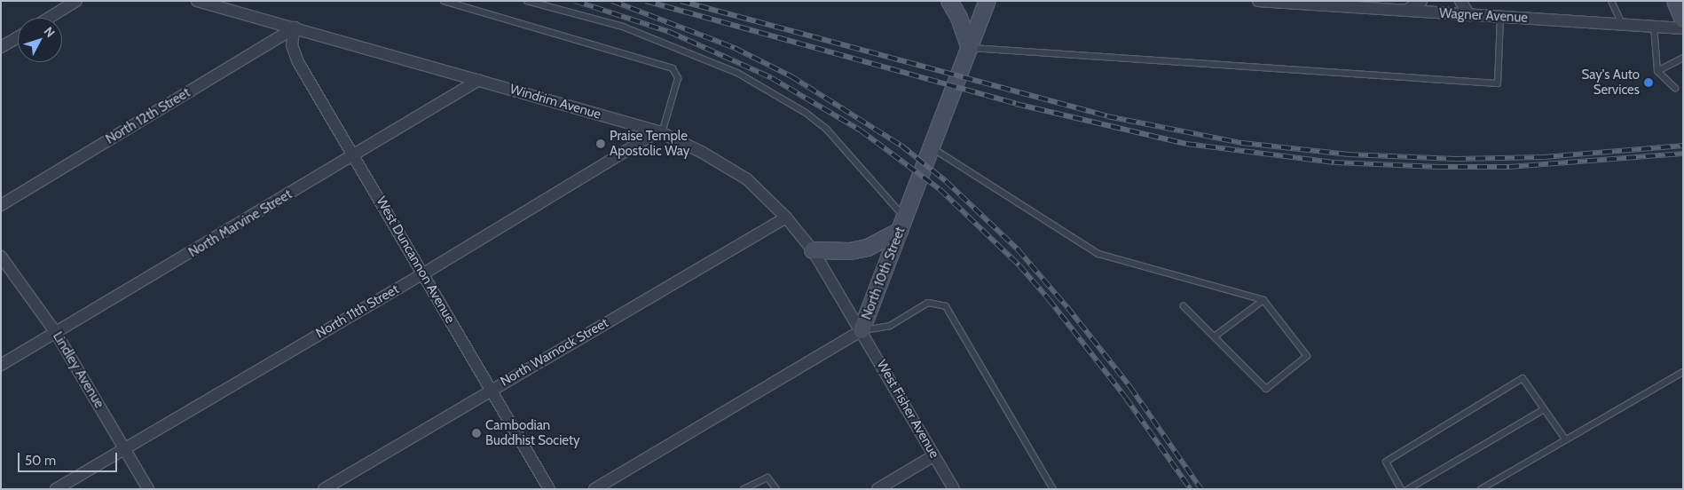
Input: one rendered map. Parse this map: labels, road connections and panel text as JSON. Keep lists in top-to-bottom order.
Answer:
{
  "streets": {
    "street": [
      "Wagner Avenue",
      "Windrim Avenue",
      "North 12th Street",
      "North Marvine Street",
      "West Duncannon Avenue",
      "North 10th Street",
      "North 11th Street",
      "North Warnock Street",
      "Lindley Avenue",
      "West Fisher Avenue"
    ]
  },
  "crossings": [
    ["Windrim Avenue", "North 12th Street"],
    ["Windrim Avenue", "North Marvine Street"],
    ["Windrim Avenue", "West Duncannon Avenue"],
    ["Windrim Avenue", "North 10th Street"],
    ["Windrim Avenue", "North 11th Street"],
    ["Windrim Avenue", "North Warnock Street"],
    ["Windrim Avenue", "West Fisher Avenue"],
    ["North 12th Street", "West Duncannon Avenue"],
    ["North Marvine Street", "West Duncannon Avenue"],
    ["North Marvine Street", "Lindley Avenue"],
    ["West Duncannon Avenue", "North 11th Street"],
    ["West Duncannon Avenue", "North Warnock Street"],
    ["North 10th Street", "West Fisher Avenue"],
    ["North 11th Street", "Lindley Avenue"]
  ],
  "places": ["Say's Auto Services", "Praise Temple Apostolic Way", "Cambodian Buddhist Society"],
  "scale_bar": "50 m",
  "north": "top right"
}
